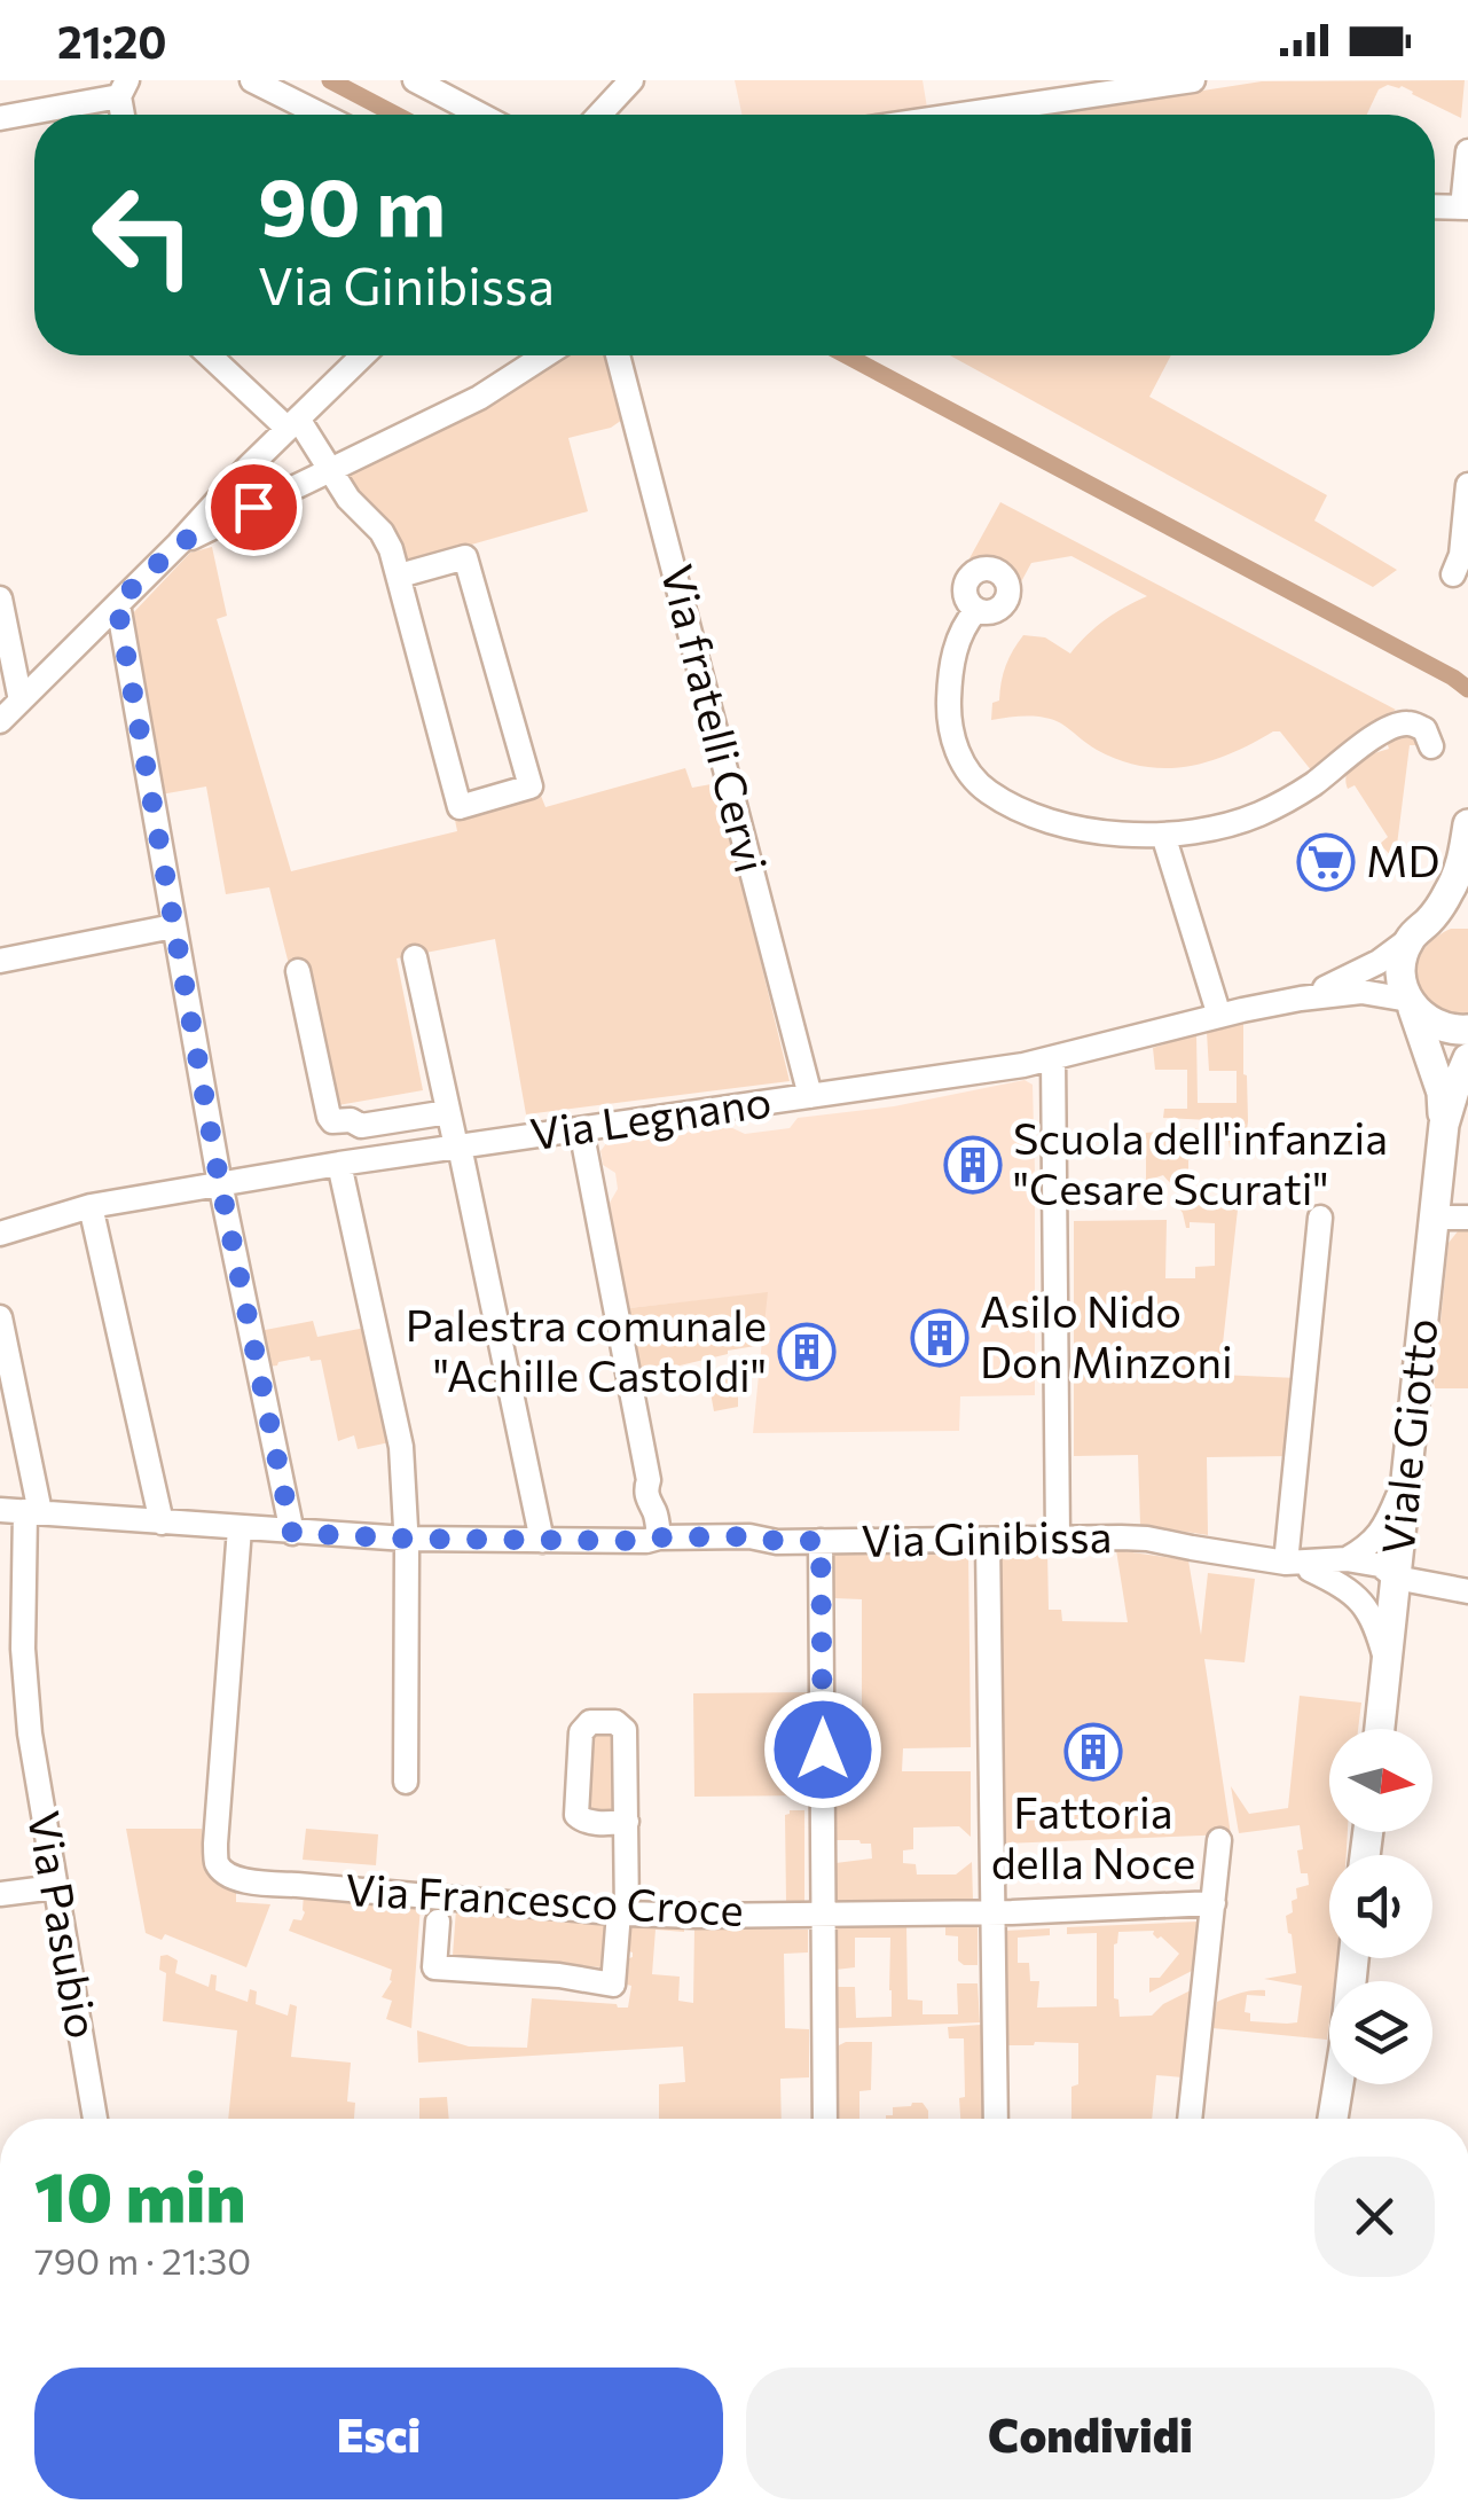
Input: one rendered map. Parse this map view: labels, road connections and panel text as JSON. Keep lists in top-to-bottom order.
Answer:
{
  "streets": {
    "main road": ["Viale Giotto"],
    "street": [
      "Via fratelli Cervi",
      "Via Legnano",
      "Via Ginibissa",
      "Via Francesco Croce",
      "Via Pasubio"
    ]
  },
  "crossings": [
    ["Via fratelli Cervi", "Via Legnano"],
    ["Via Legnano", "Viale Giotto"],
    ["Viale Giotto", "Via Ginibissa"],
    ["Via Ginibissa", "Via Francesco Croce"],
    ["Via Ginibissa", "Via Pasubio"]
  ],
  "places": {
    "supermarket": ["MD"],
    "building": [
      "Scuola dell'infanzia \"Cesare Scurati\"",
      "Asilo Nido Don Minzoni",
      "Palestra comunale \"Achille Castoldi\"",
      "Fattoria della Noce"
    ]
  },
  "north": "right",
  "page": {
    "status": "21:20",
    "turn": ["90 m", "Via Ginibissa"],
    "heading": ["10 min", "790 m · 21:30"],
    "buttons": ["Esci", "Condividi"]
  }
}
